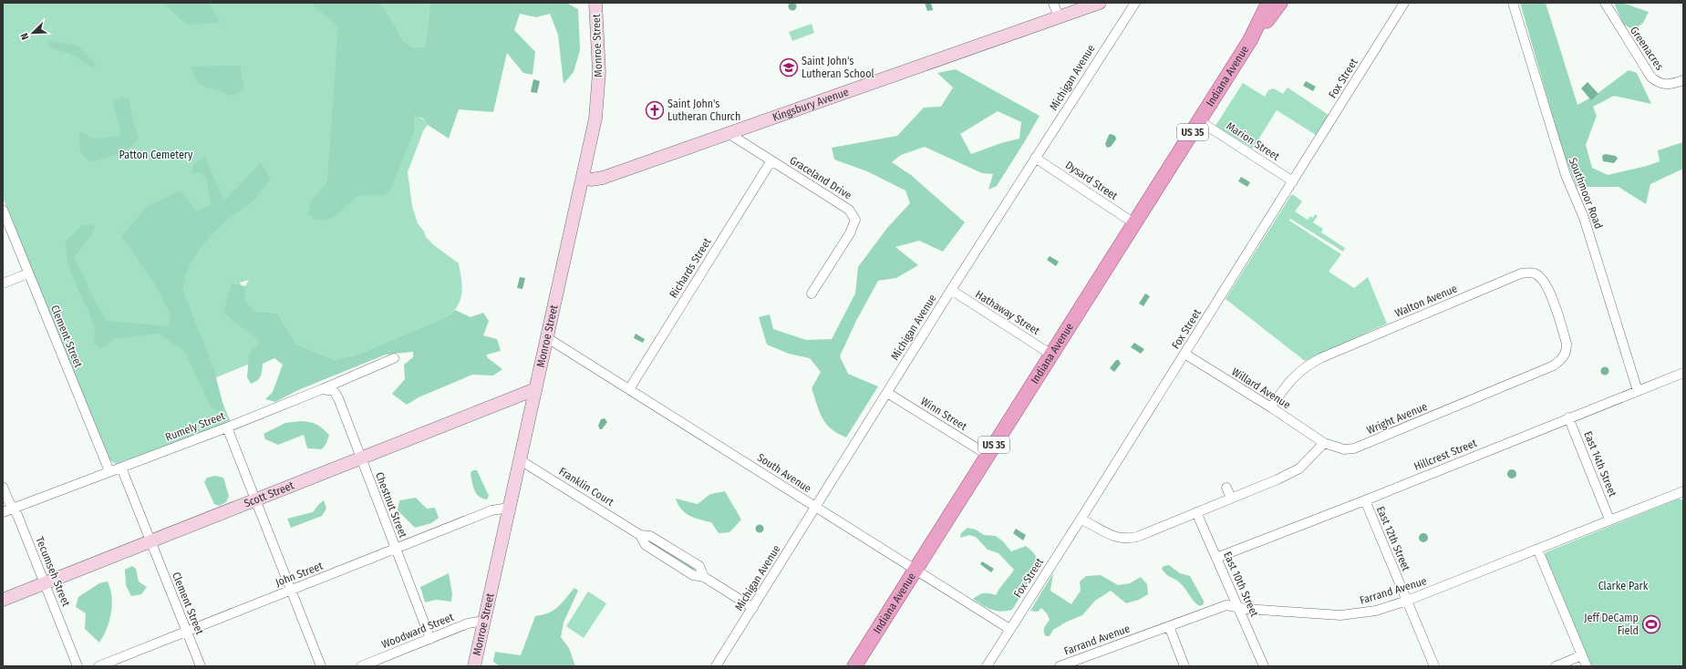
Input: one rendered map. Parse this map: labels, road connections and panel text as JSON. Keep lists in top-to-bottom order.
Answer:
{
  "streets": {
    "main road": ["Indiana Avenue", "US 35"],
    "street": [
      "Monroe Street",
      "Greenacres",
      "Michigan Avenue",
      "Fox Street",
      "Kingsbury Avenue",
      "Marion Street",
      "Graceland Drive",
      "Dysard Street",
      "Southmoor Road",
      "Richards Street",
      "Walton Avenue",
      "Hathaway Street",
      "Clement Street",
      "Willard Avenue",
      "Winn Street",
      "Wright Avenue",
      "Rumely Street",
      "Hillcrest Street",
      "East 14th Street",
      "South Avenue",
      "Franklin Court",
      "Scott Street",
      "Chestnut Street",
      "East 12th Street",
      "Tecumseh Street",
      "John Street",
      "East 10th Street",
      "Farrand Avenue",
      "Woodward Street"
    ]
  },
  "crossings": [
    ["Monroe Street", "Kingsbury Avenue"],
    ["Monroe Street", "South Avenue"],
    ["Monroe Street", "Franklin Court"],
    ["Monroe Street", "Scott Street"],
    ["Monroe Street", "John Street"],
    ["Monroe Street", "Woodward Street"],
    ["Indiana Avenue", "Marion Street"],
    ["Indiana Avenue", "Dysard Street"],
    ["Indiana Avenue", "Hathaway Street"],
    ["Indiana Avenue", "Winn Street"],
    ["Indiana Avenue", "South Avenue"],
    ["Michigan Avenue", "Dysard Street"],
    ["Michigan Avenue", "Hathaway Street"],
    ["Michigan Avenue", "Winn Street"],
    ["Michigan Avenue", "South Avenue"],
    ["Michigan Avenue", "Franklin Court"],
    ["Fox Street", "Marion Street"],
    ["Fox Street", "Willard Avenue"],
    ["Fox Street", "South Avenue"],
    ["Graceland Drive", "Richards Street"],
    ["Southmoor Road", "Hillcrest Street"],
    ["Richards Street", "South Avenue"],
    ["Walton Avenue", "Willard Avenue"],
    ["Walton Avenue", "Wright Avenue"],
    ["Clement Street", "Rumely Street"],
    ["Clement Street", "Scott Street"],
    ["Clement Street", "John Street"],
    ["Willard Avenue", "Wright Avenue"],
    ["Rumely Street", "Chestnut Street"],
    ["Rumely Street", "Tecumseh Street"],
    ["Hillcrest Street", "East 14th Street"],
    ["Hillcrest Street", "East 12th Street"],
    ["Hillcrest Street", "East 10th Street"],
    ["East 14th Street", "Farrand Avenue"],
    ["Scott Street", "Chestnut Street"],
    ["Scott Street", "Tecumseh Street"],
    ["Chestnut Street", "John Street"],
    ["Chestnut Street", "Woodward Street"],
    ["East 12th Street", "Farrand Avenue"],
    ["East 10th Street", "Farrand Avenue"]
  ],
  "parks": ["Patton Cemetery", "Clarke Park"],
  "places": {
    "school or university": ["Saint John's Lutheran School"],
    "church": ["Saint John's Lutheran Church"],
    "sports": ["Jeff DeCamp Field"]
  },
  "north": "bottom left"
}
